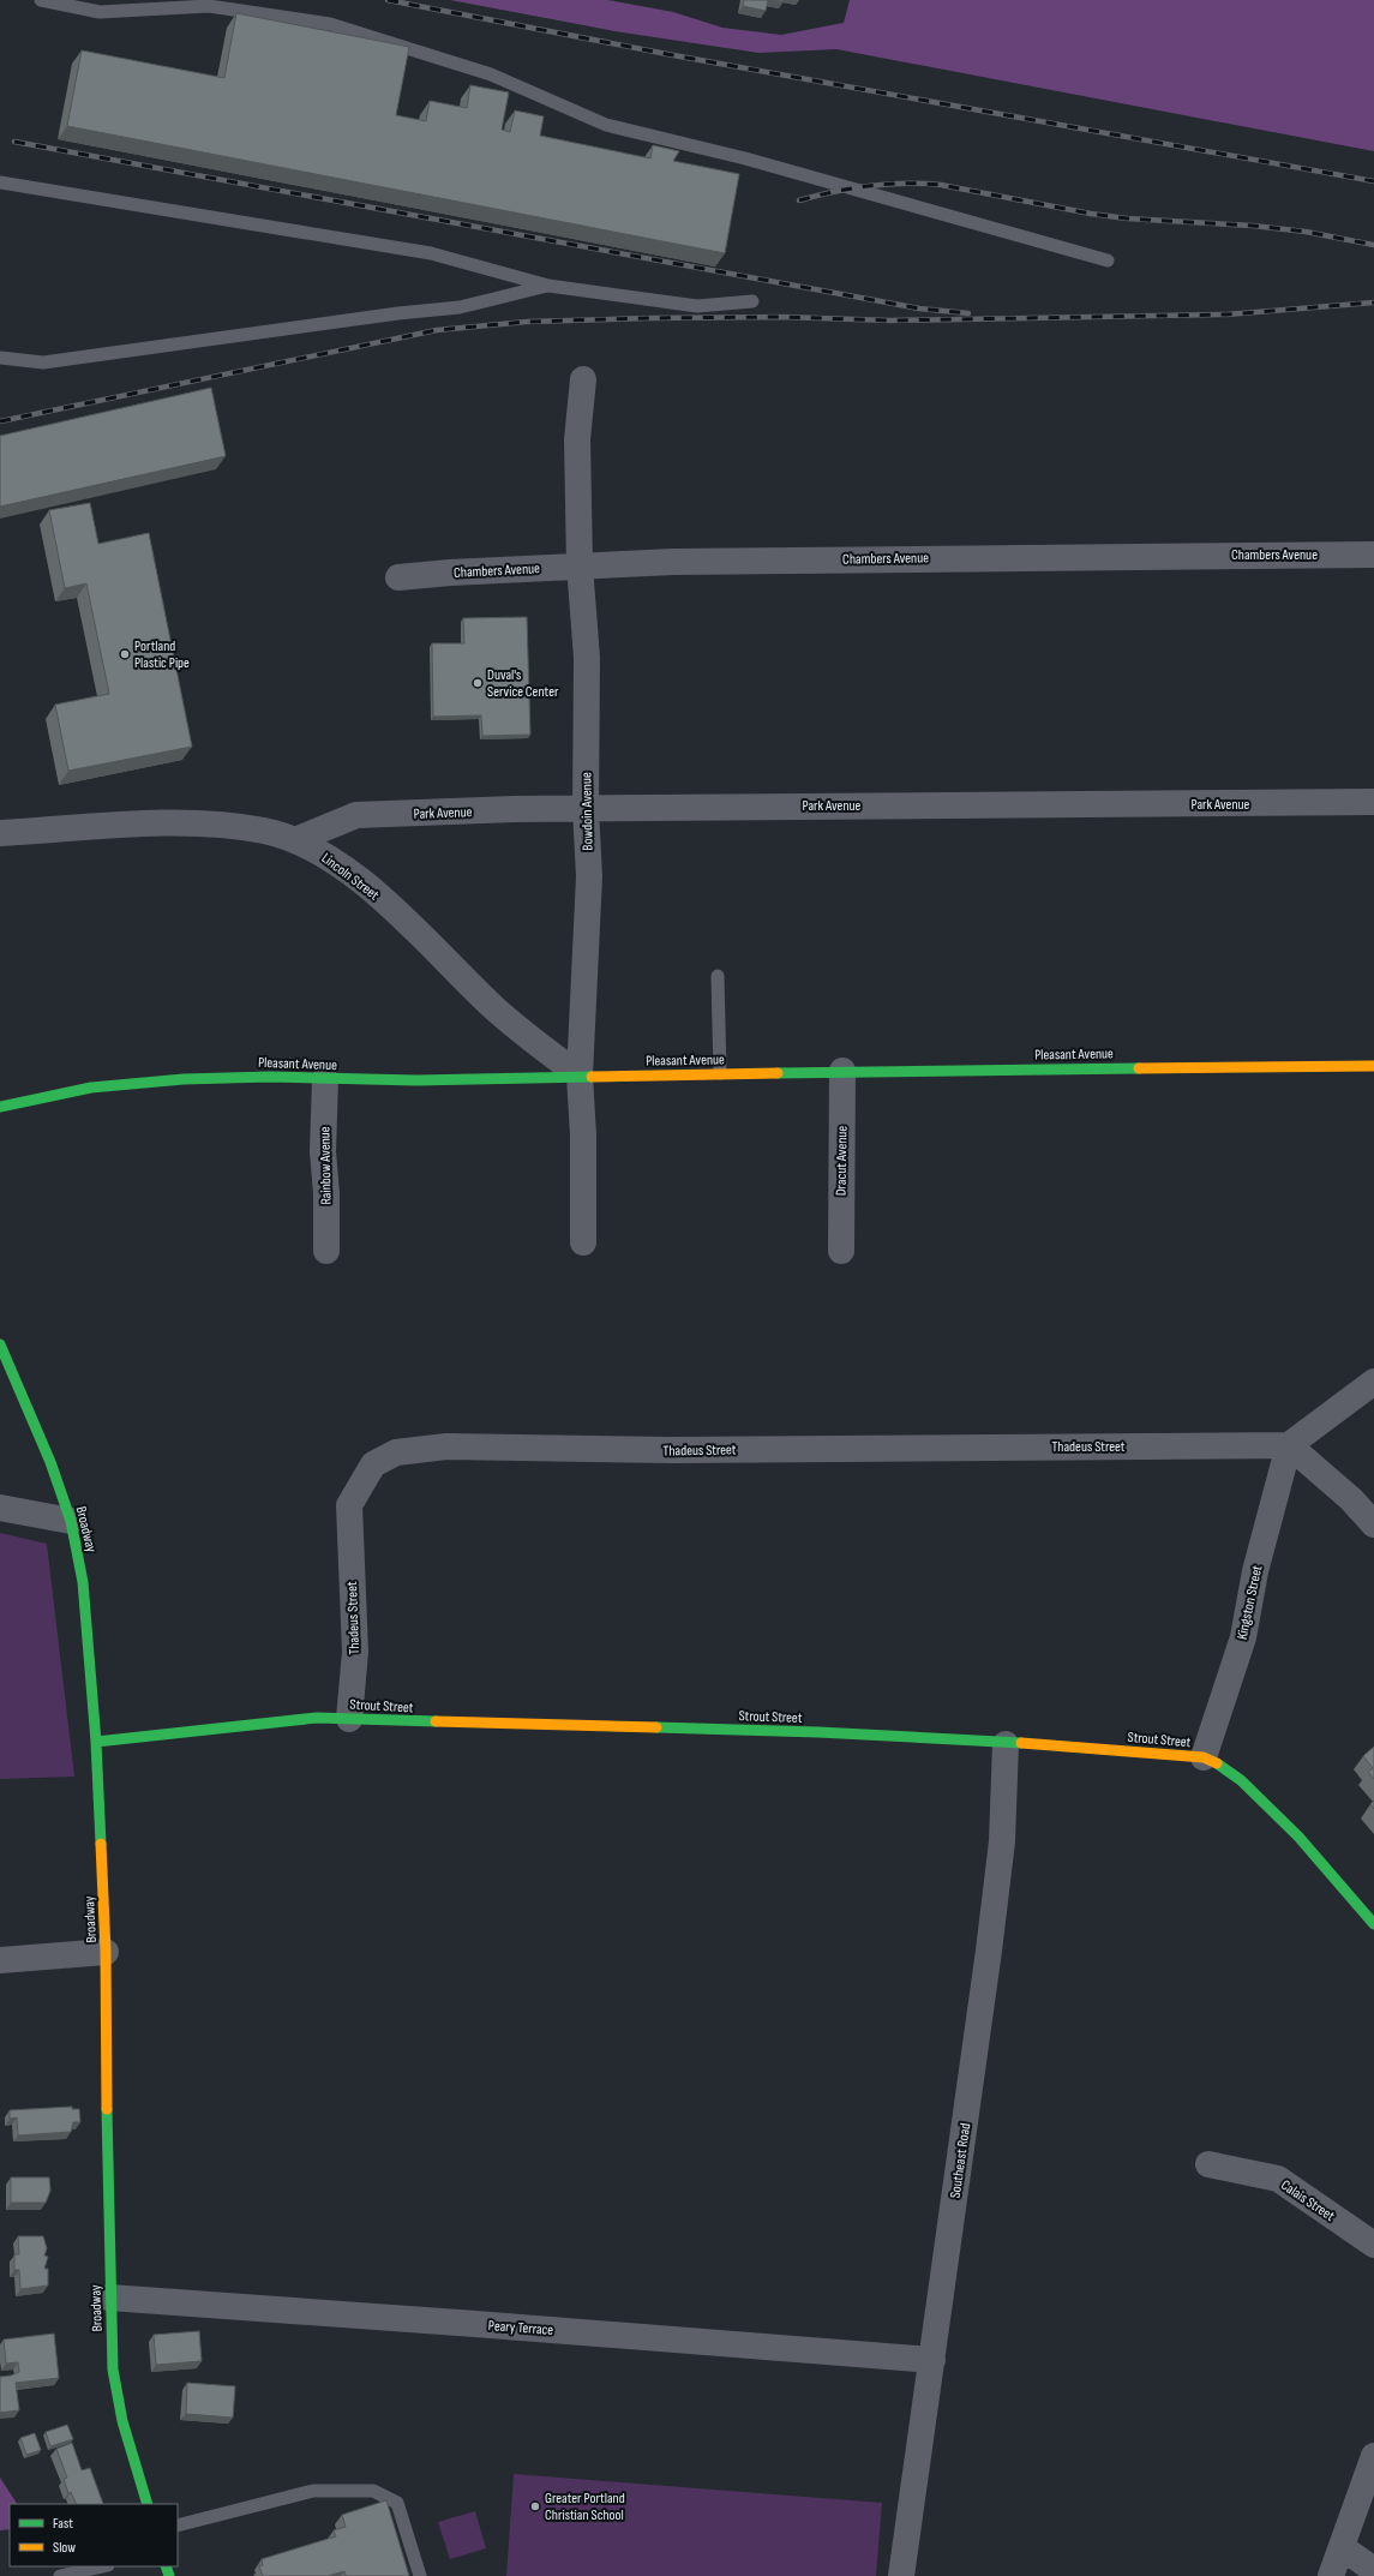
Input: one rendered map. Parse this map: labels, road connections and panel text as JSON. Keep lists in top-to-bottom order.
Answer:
{
  "streets": {
    "street": [
      "Chambers Avenue",
      "Park Avenue",
      "Bowdoin Avenue",
      "Lincoln Street",
      "Pleasant Avenue",
      "Dracut Avenue",
      "Rainbow Avenue",
      "Thadeus Street",
      "Broadway",
      "Kingston Street",
      "Strout Street",
      "Southeast Road",
      "Calais Street",
      "Peary Terrace"
    ]
  },
  "crossings": [
    ["Chambers Avenue", "Bowdoin Avenue"],
    ["Park Avenue", "Bowdoin Avenue"],
    ["Park Avenue", "Lincoln Street"],
    ["Bowdoin Avenue", "Lincoln Street"],
    ["Bowdoin Avenue", "Pleasant Avenue"],
    ["Lincoln Street", "Pleasant Avenue"],
    ["Pleasant Avenue", "Dracut Avenue"],
    ["Pleasant Avenue", "Rainbow Avenue"],
    ["Thadeus Street", "Kingston Street"],
    ["Thadeus Street", "Strout Street"],
    ["Broadway", "Strout Street"],
    ["Broadway", "Peary Terrace"],
    ["Kingston Street", "Strout Street"],
    ["Strout Street", "Southeast Road"],
    ["Southeast Road", "Peary Terrace"]
  ],
  "places": ["Portland Plastic Pipe", "Duval's Service Center", "Greater Portland Christian School"],
  "legend": ["Fast", "Slow"]
}
